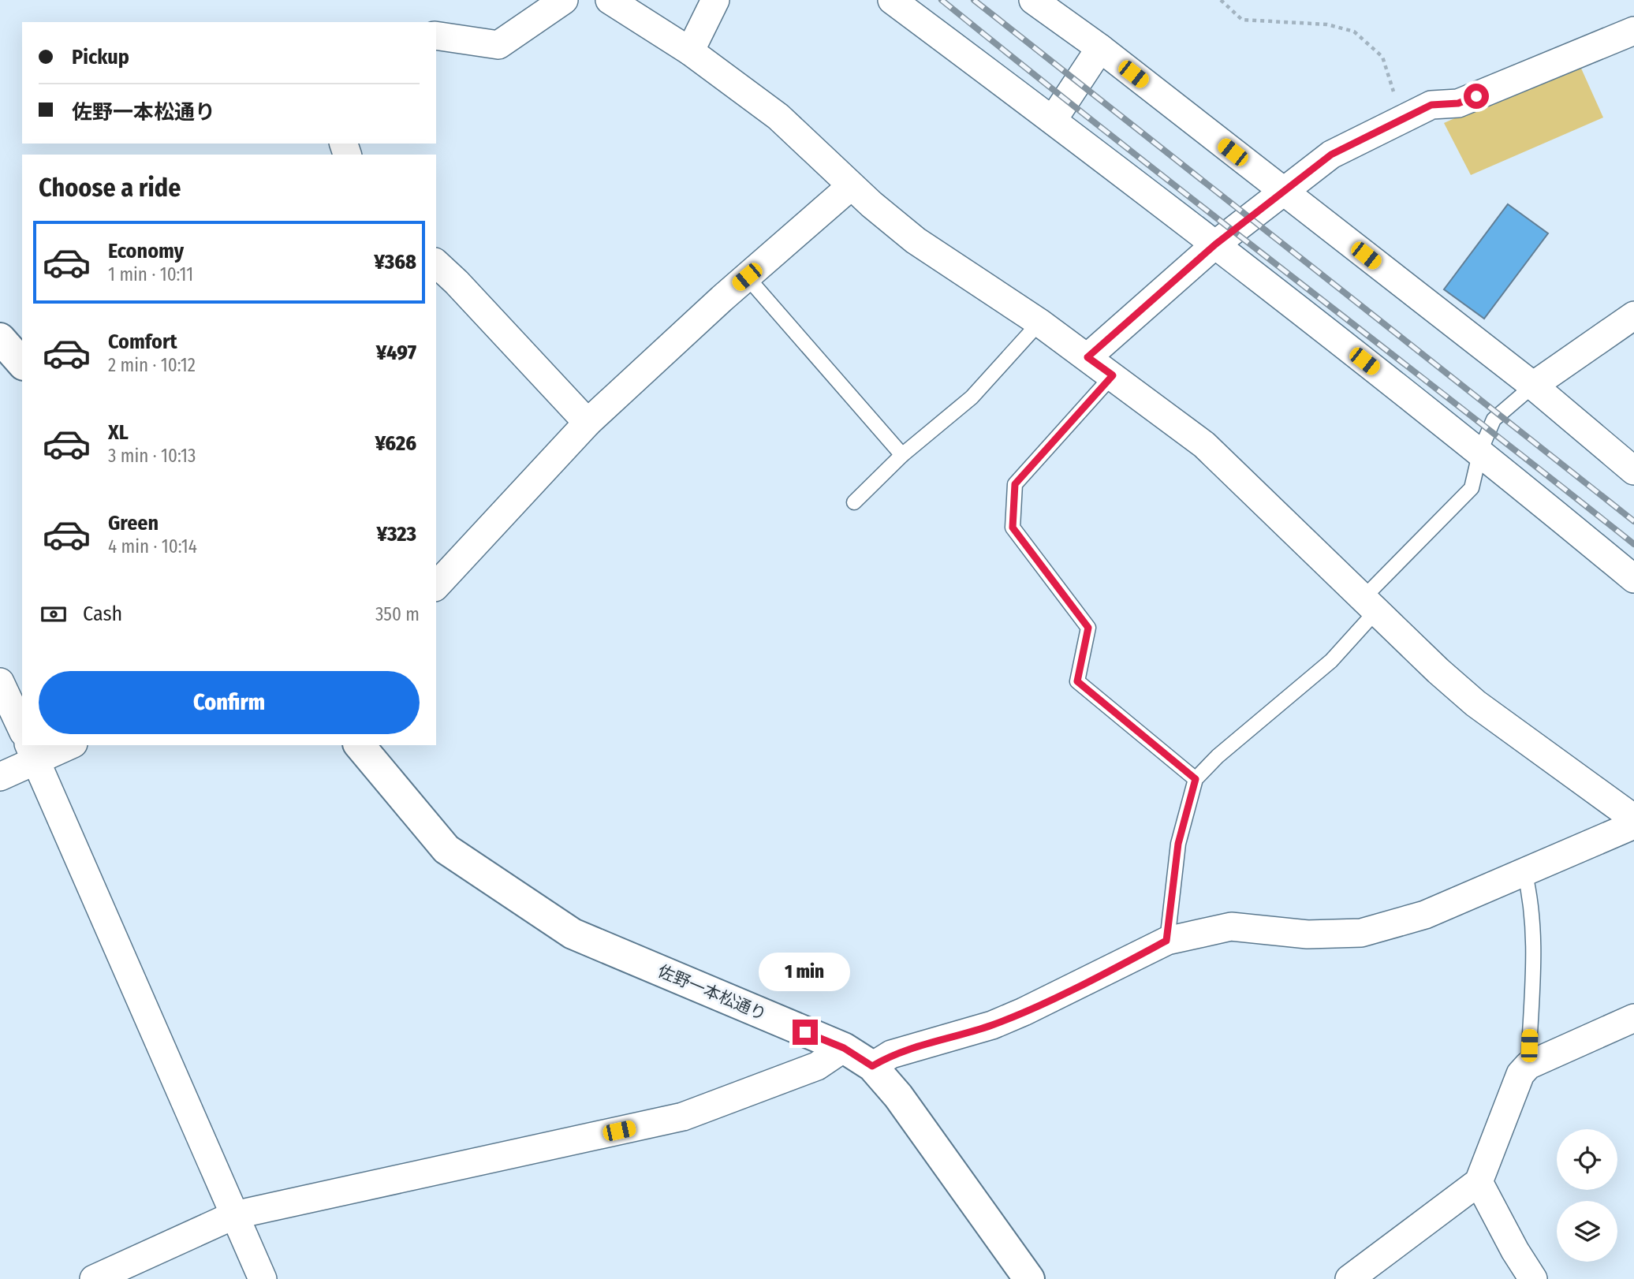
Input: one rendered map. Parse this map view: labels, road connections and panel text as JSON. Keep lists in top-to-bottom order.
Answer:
{
  "streets": {
    "street": ["佐野一本松通り"]
  },
  "page": {
    "banner": ["Pickup", "佐野一本松通り"],
    "heading": "Choose a ride",
    "list": [
      {
        "name": "Economy",
        "note": "1 min · 10:11",
        "value": "¥368"
      },
      {
        "name": "Comfort",
        "note": "2 min · 10:12",
        "value": "¥497"
      },
      {
        "name": "XL",
        "note": "3 min · 10:13",
        "value": "¥626"
      },
      {
        "name": "Green",
        "note": "4 min · 10:14",
        "value": "¥323"
      }
    ],
    "pay": ["Cash", "350 m"],
    "buttons": "Confirm",
    "bubble": "1 min"
  }
}
